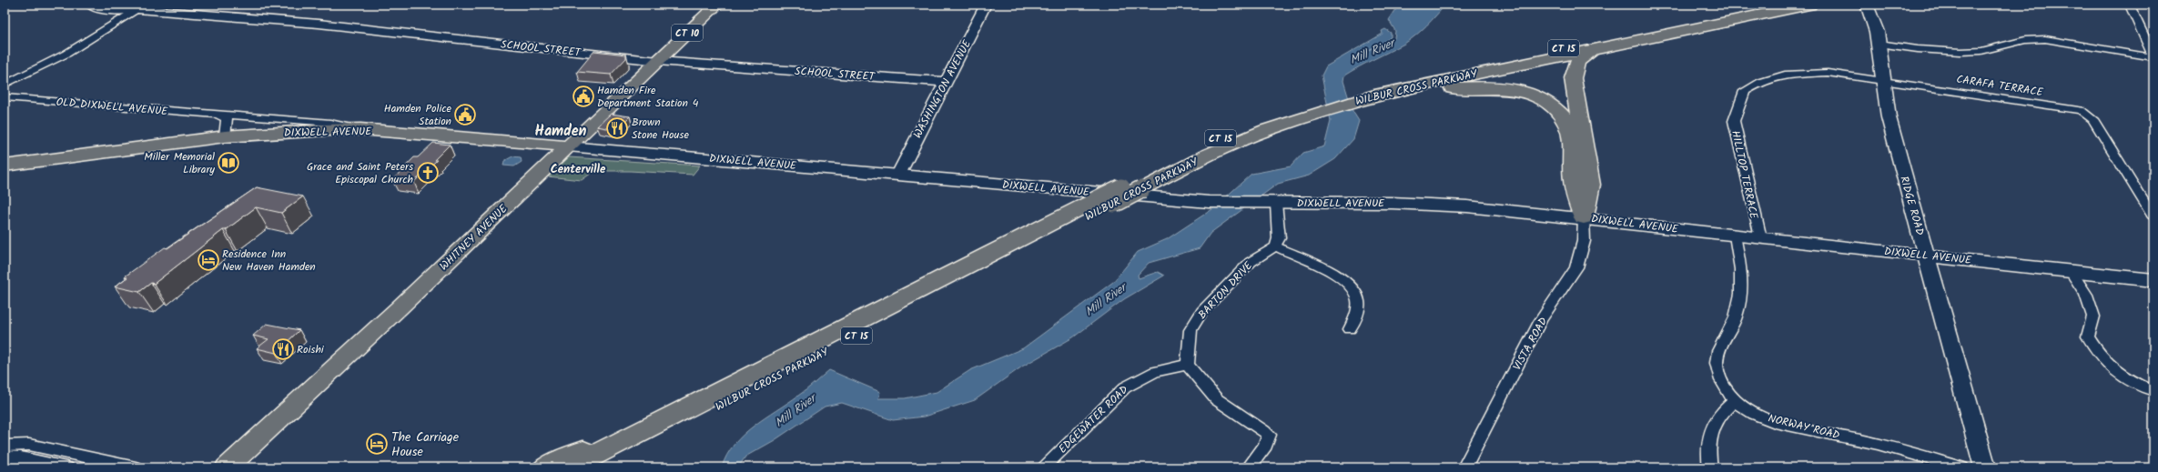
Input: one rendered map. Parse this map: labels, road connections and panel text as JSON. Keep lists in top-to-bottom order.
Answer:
{
  "streets": {
    "highway": ["CT 15", "WILBUR CROSS PARKWAY"],
    "main road": [
      "CT 10",
      "DIXWELL AVENUE",
      "RIDGE ROAD",
      "WHITNEY AVENUE"
    ],
    "street": [
      "SCHOOL STREET",
      "CARAFA TERRACE",
      "WASHINGTON AVENUE",
      "OLD DIXWELL AVENUE",
      "HILLTOP TERRACE",
      "BARTON DRIVE",
      "VISTA ROAD",
      "EDGEWATER ROAD",
      "NORWAY ROAD"
    ]
  },
  "crossings": [
    ["SCHOOL STREET", "WASHINGTON AVENUE"],
    ["SCHOOL STREET", "WHITNEY AVENUE"],
    ["CARAFA TERRACE", "HILLTOP TERRACE"],
    ["CARAFA TERRACE", "RIDGE ROAD"],
    ["WASHINGTON AVENUE", "DIXWELL AVENUE"],
    ["OLD DIXWELL AVENUE", "DIXWELL AVENUE"],
    ["DIXWELL AVENUE", "HILLTOP TERRACE"],
    ["DIXWELL AVENUE", "RIDGE ROAD"],
    ["DIXWELL AVENUE", "WHITNEY AVENUE"],
    ["DIXWELL AVENUE", "VISTA ROAD"],
    ["DIXWELL AVENUE", "NORWAY ROAD"],
    ["BARTON DRIVE", "EDGEWATER ROAD"]
  ],
  "districts": ["Hamden", "Centerville"],
  "water": ["Mill River"],
  "places": {
    "public building": ["Hamden Fire Department Station 4", "Hamden Police Station"],
    "restaurant": ["Brown Stone House", "Roishi"],
    "library": ["Miller Memorial Library"],
    "church": ["Grace and Saint Peters Episcopal Church"],
    "hotel": ["Residence Inn New Haven Hamden", "The Carriage House"]
  }
}
